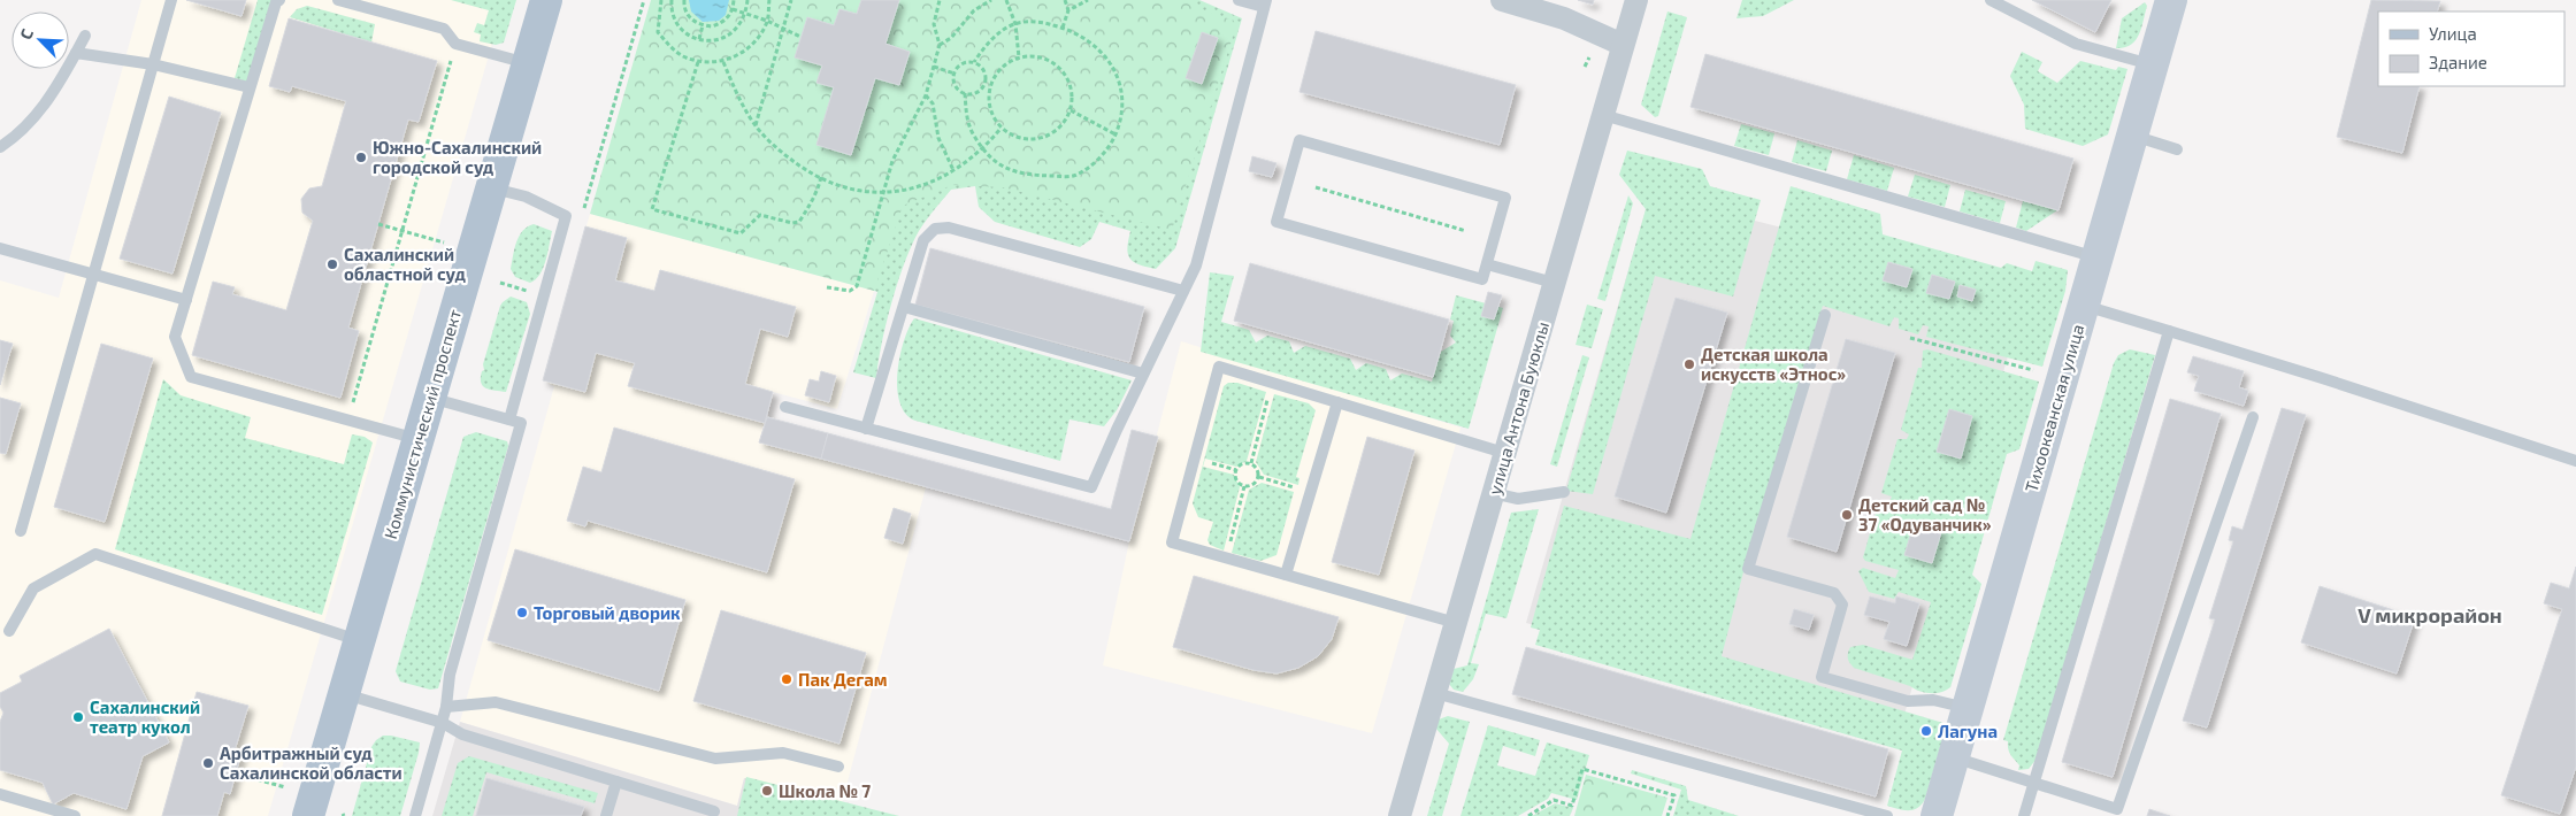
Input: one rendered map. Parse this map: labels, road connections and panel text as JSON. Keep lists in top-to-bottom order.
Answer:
{
  "streets": {
    "main road": ["Коммунистический проспект"],
    "street": ["улица Антона Буюклы", "Тихоокеанская улица"]
  },
  "districts": ["V микрорайон"],
  "places": [
    "Южно-Сахалинский городской суд",
    "Сахалинский областной суд",
    "Детская школа искусств «Этнос»",
    "Детский сад № 37 «Одуванчик»",
    "Торговый дворик",
    "Пак Дегам",
    "Сахалинский театр кукол",
    "Лагуна",
    "Арбитражный суд Сахалинской области",
    "Школа № 7"
  ],
  "legend": ["Улица", "Здание"],
  "north": "top left"
}
